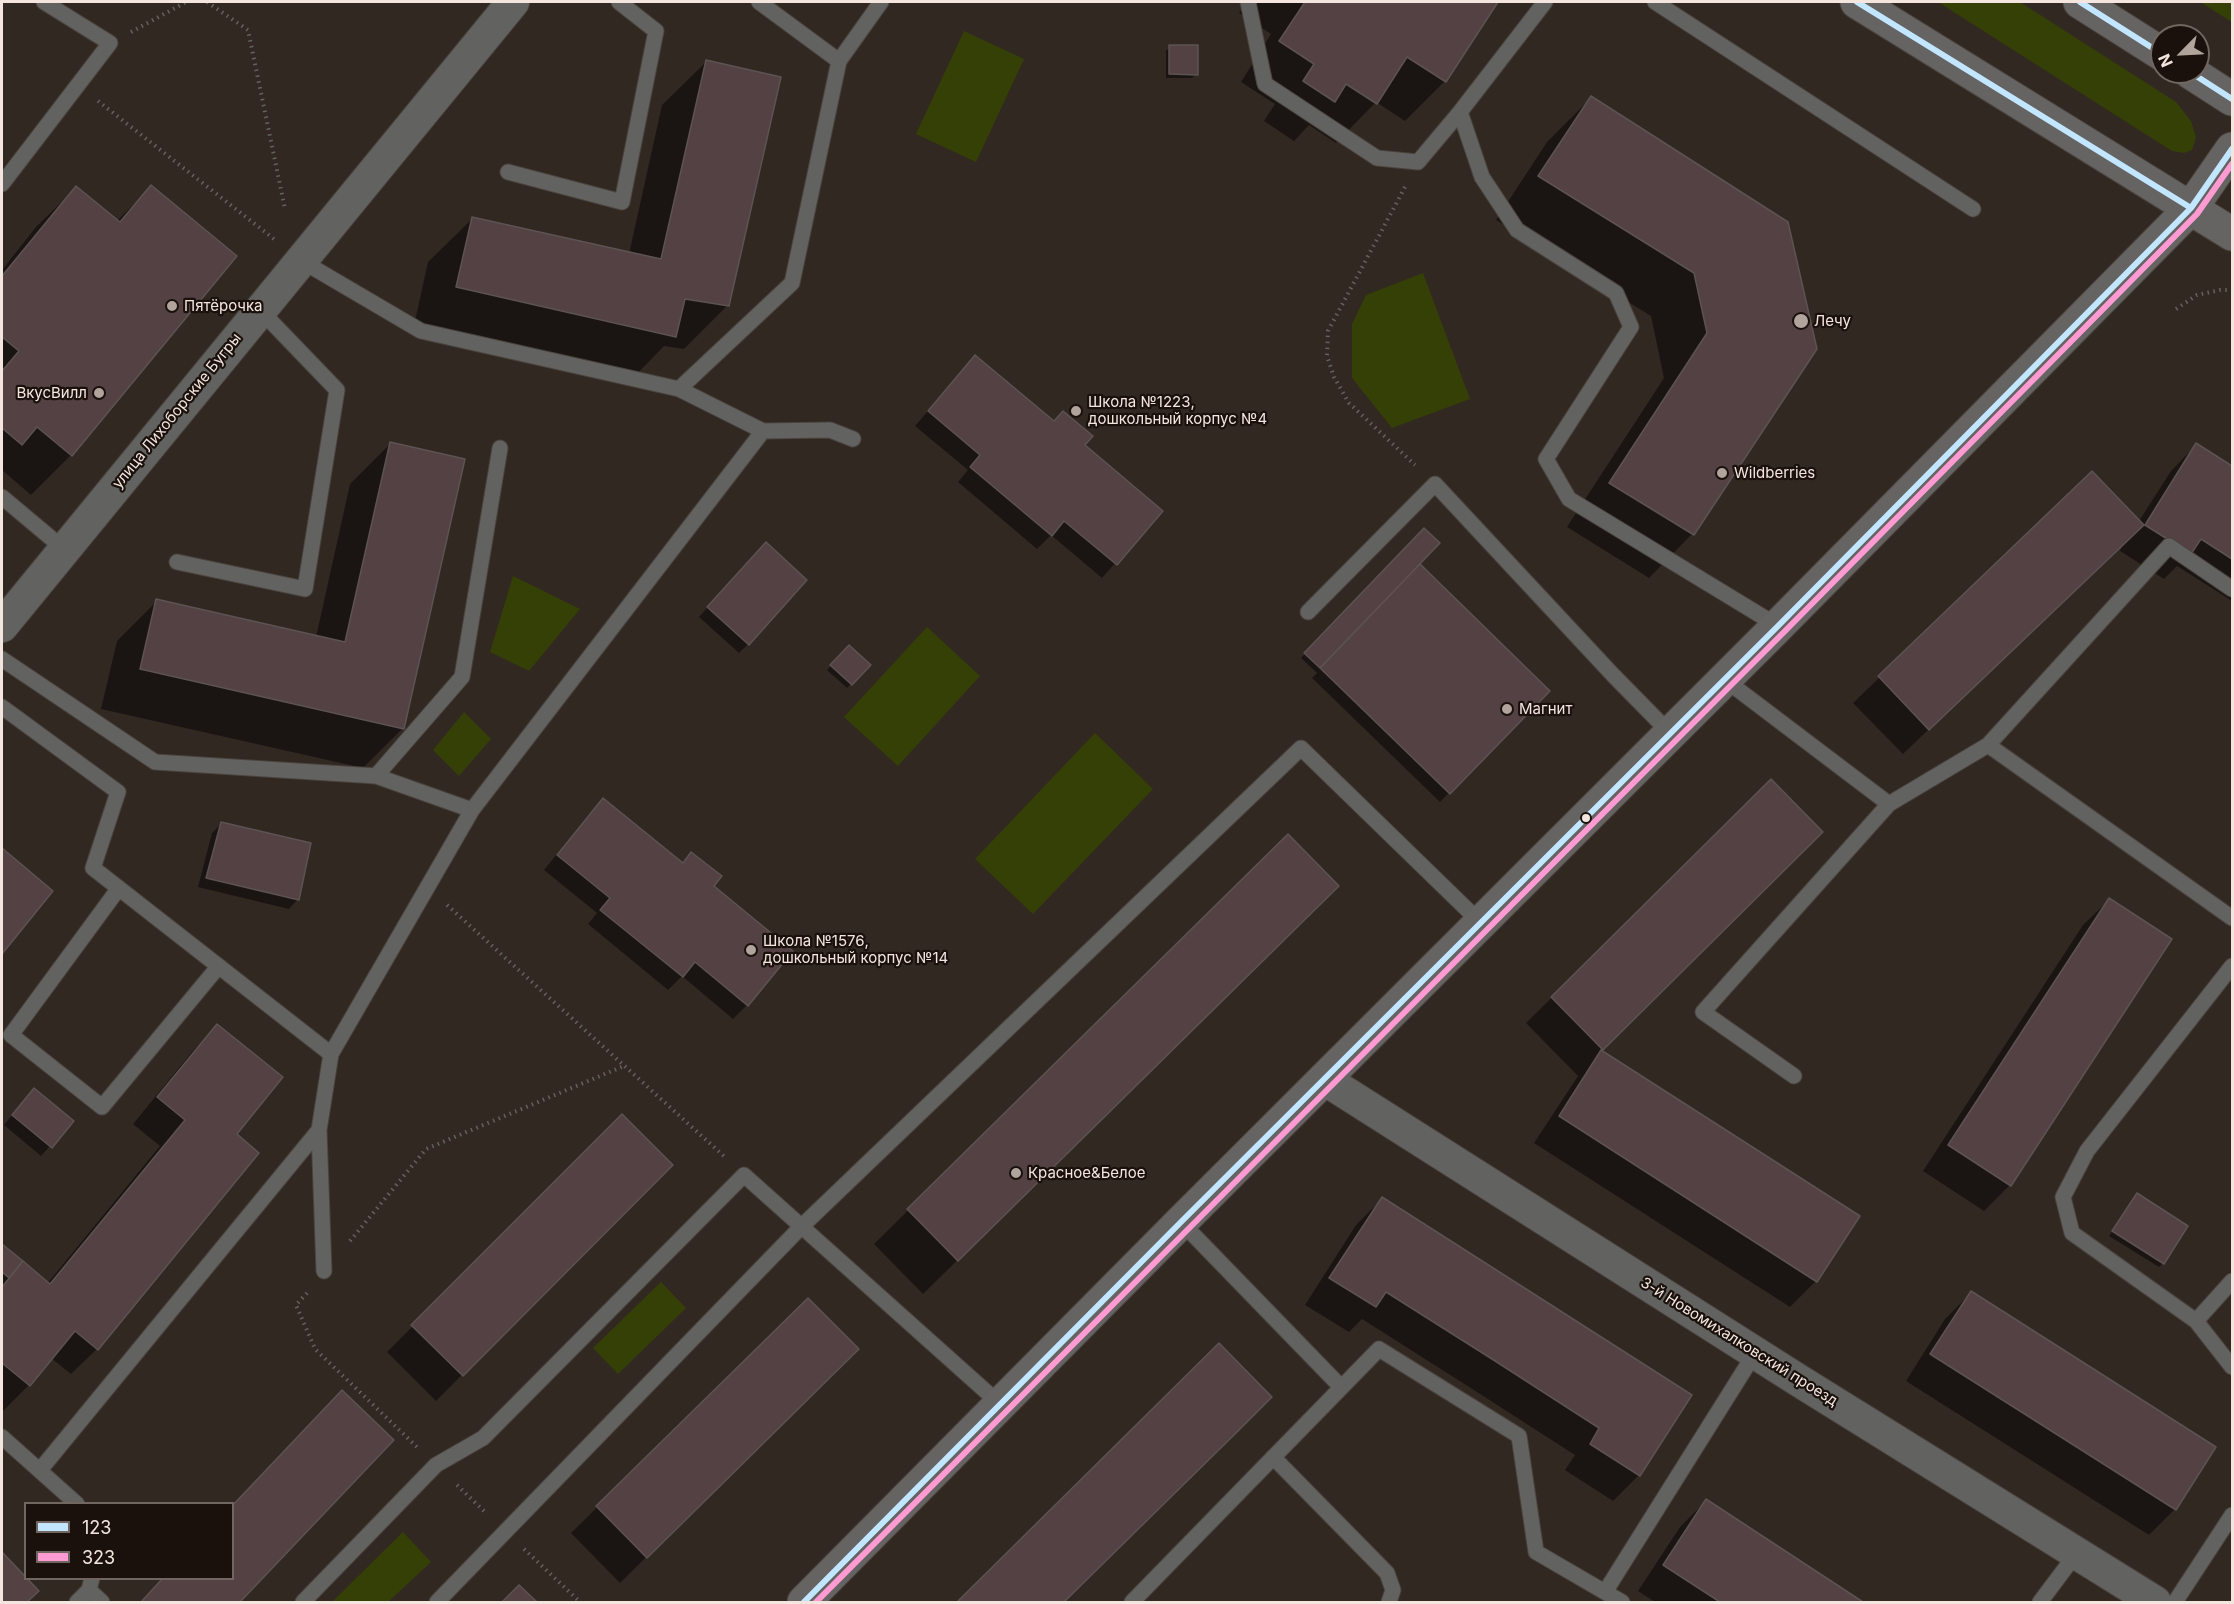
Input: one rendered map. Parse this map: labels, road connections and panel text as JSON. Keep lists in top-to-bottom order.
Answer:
{
  "streets": {
    "street": ["улица Лихоборские Бугры", "3-й Новомихалковский проезд"]
  },
  "places": [
    "Пятёрочка",
    "Лечу",
    "ВкусВилл",
    "Школа №1223, дошкольный корпус №4",
    "Wildberries",
    "Магнит",
    "Школа №1576, дошкольный корпус №14",
    "Красное&Белое"
  ],
  "lines": ["transit line 123", "transit line 323"],
  "legend": ["123", "323"],
  "north": "bottom left"
}
